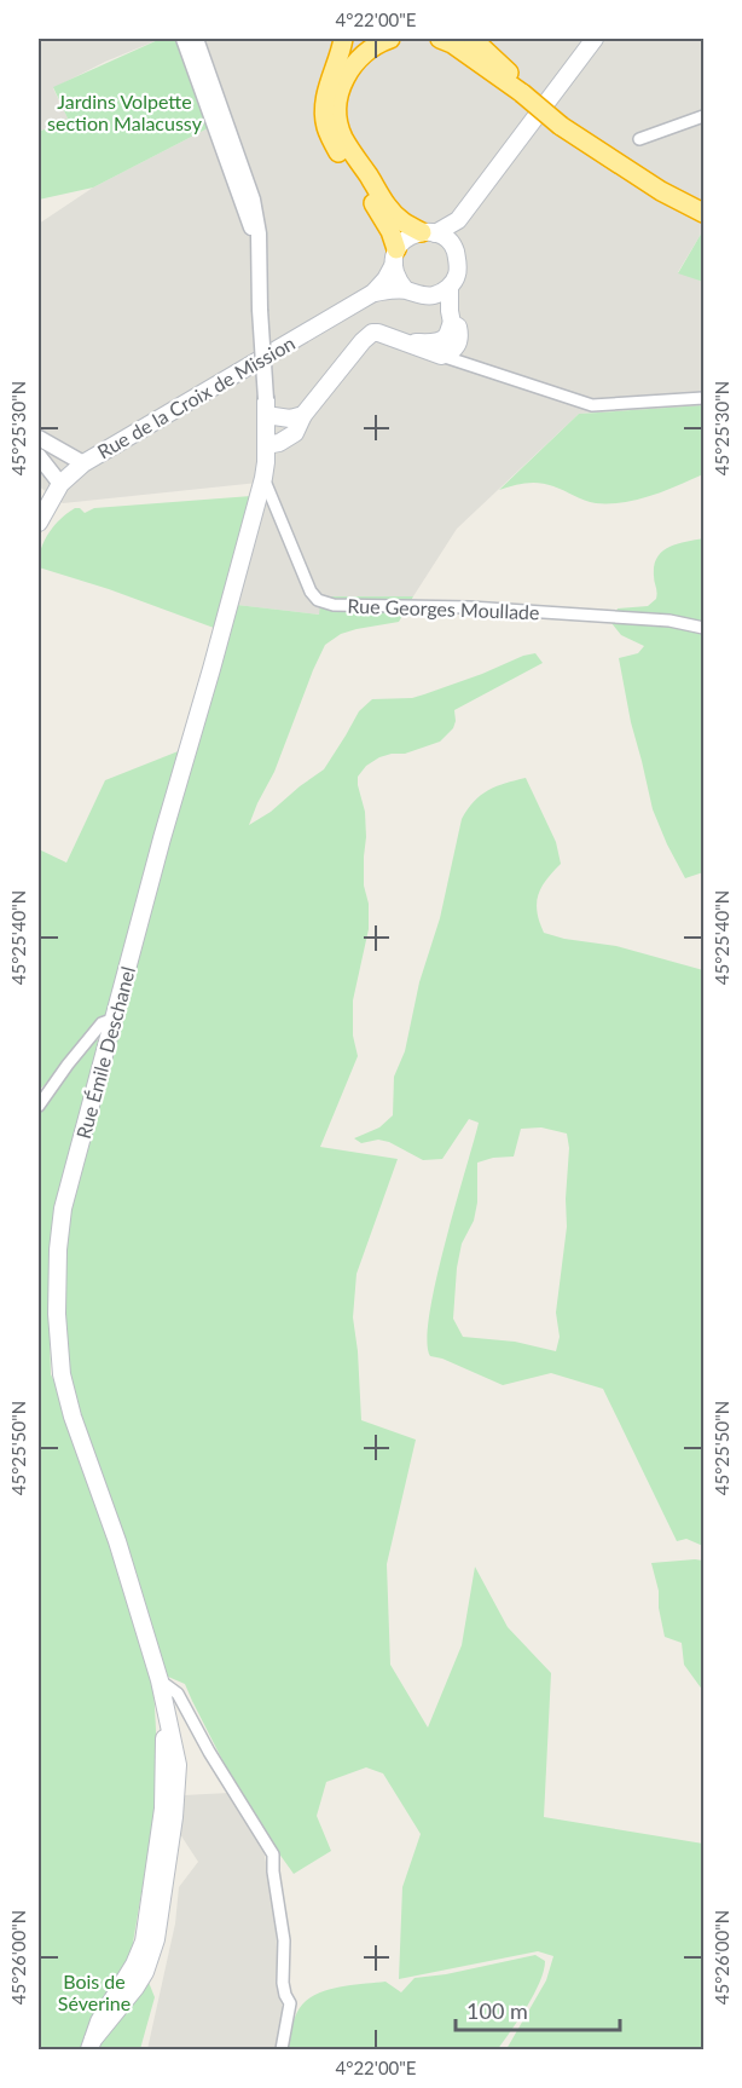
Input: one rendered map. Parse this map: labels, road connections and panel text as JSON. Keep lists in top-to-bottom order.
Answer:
{
  "streets": {
    "main road": ["Rue de la Croix de Mission", "Rue Émile Deschanel"],
    "street": ["Rue Georges Moullade"]
  },
  "crossings": [
    ["Rue Georges Moullade", "Rue Émile Deschanel"]
  ],
  "parks": ["Jardins Volpette section Malacussy", "Bois de Séverine"],
  "scale_bar": "100 m",
  "coordinates": [
    "4°22'00\"E",
    "45°25'30\"N",
    "45°25'40\"N",
    "45°25'50\"N",
    "45°26'00\"N"
  ]
}
